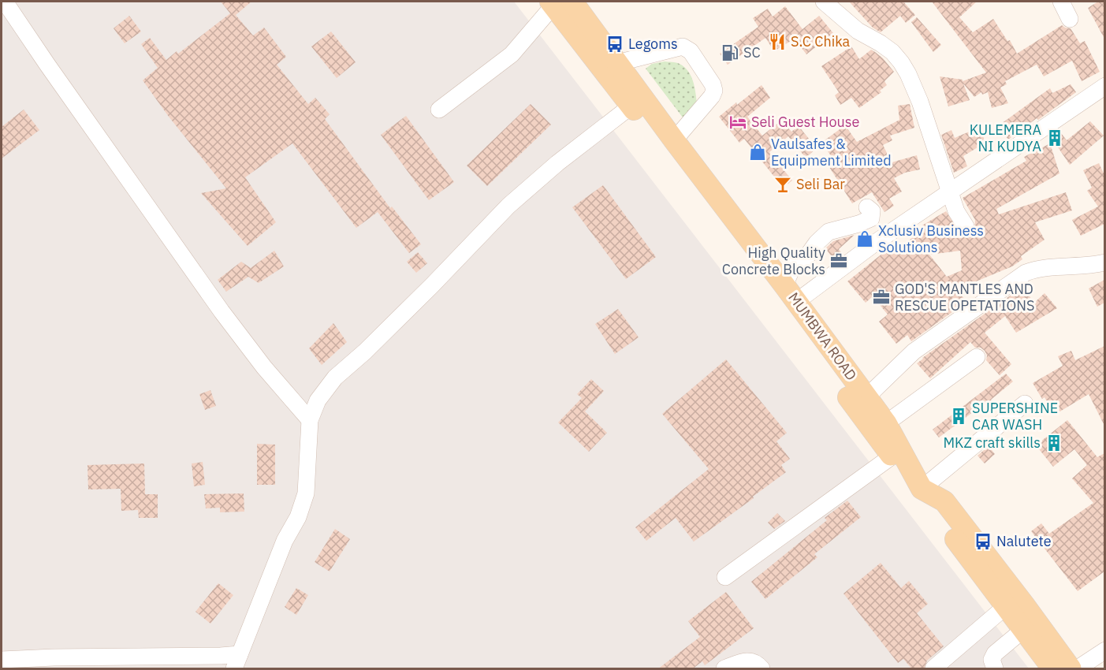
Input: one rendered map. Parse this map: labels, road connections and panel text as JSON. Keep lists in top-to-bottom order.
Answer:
{
  "streets": {
    "main road": ["MUMBWA ROAD"]
  },
  "places": {
    "restaurant": ["S.C Chika"],
    "bus stop": ["Legoms", "Nalutete"],
    "fuel station": ["SC"],
    "hotel": ["Seli Guest House"],
    "building": ["KULEMERA NI KUDYA", "SUPERSHINE CAR WASH", "MKZ craft skills"],
    "shop": ["Vaulsafes & Equipment Limited", "Xclusiv Business Solutions"],
    "bar": ["Seli Bar"],
    "office": ["High Quality Concrete Blocks", "GOD'S MANTLES AND RESCUE OPETATIONS"]
  }
}
